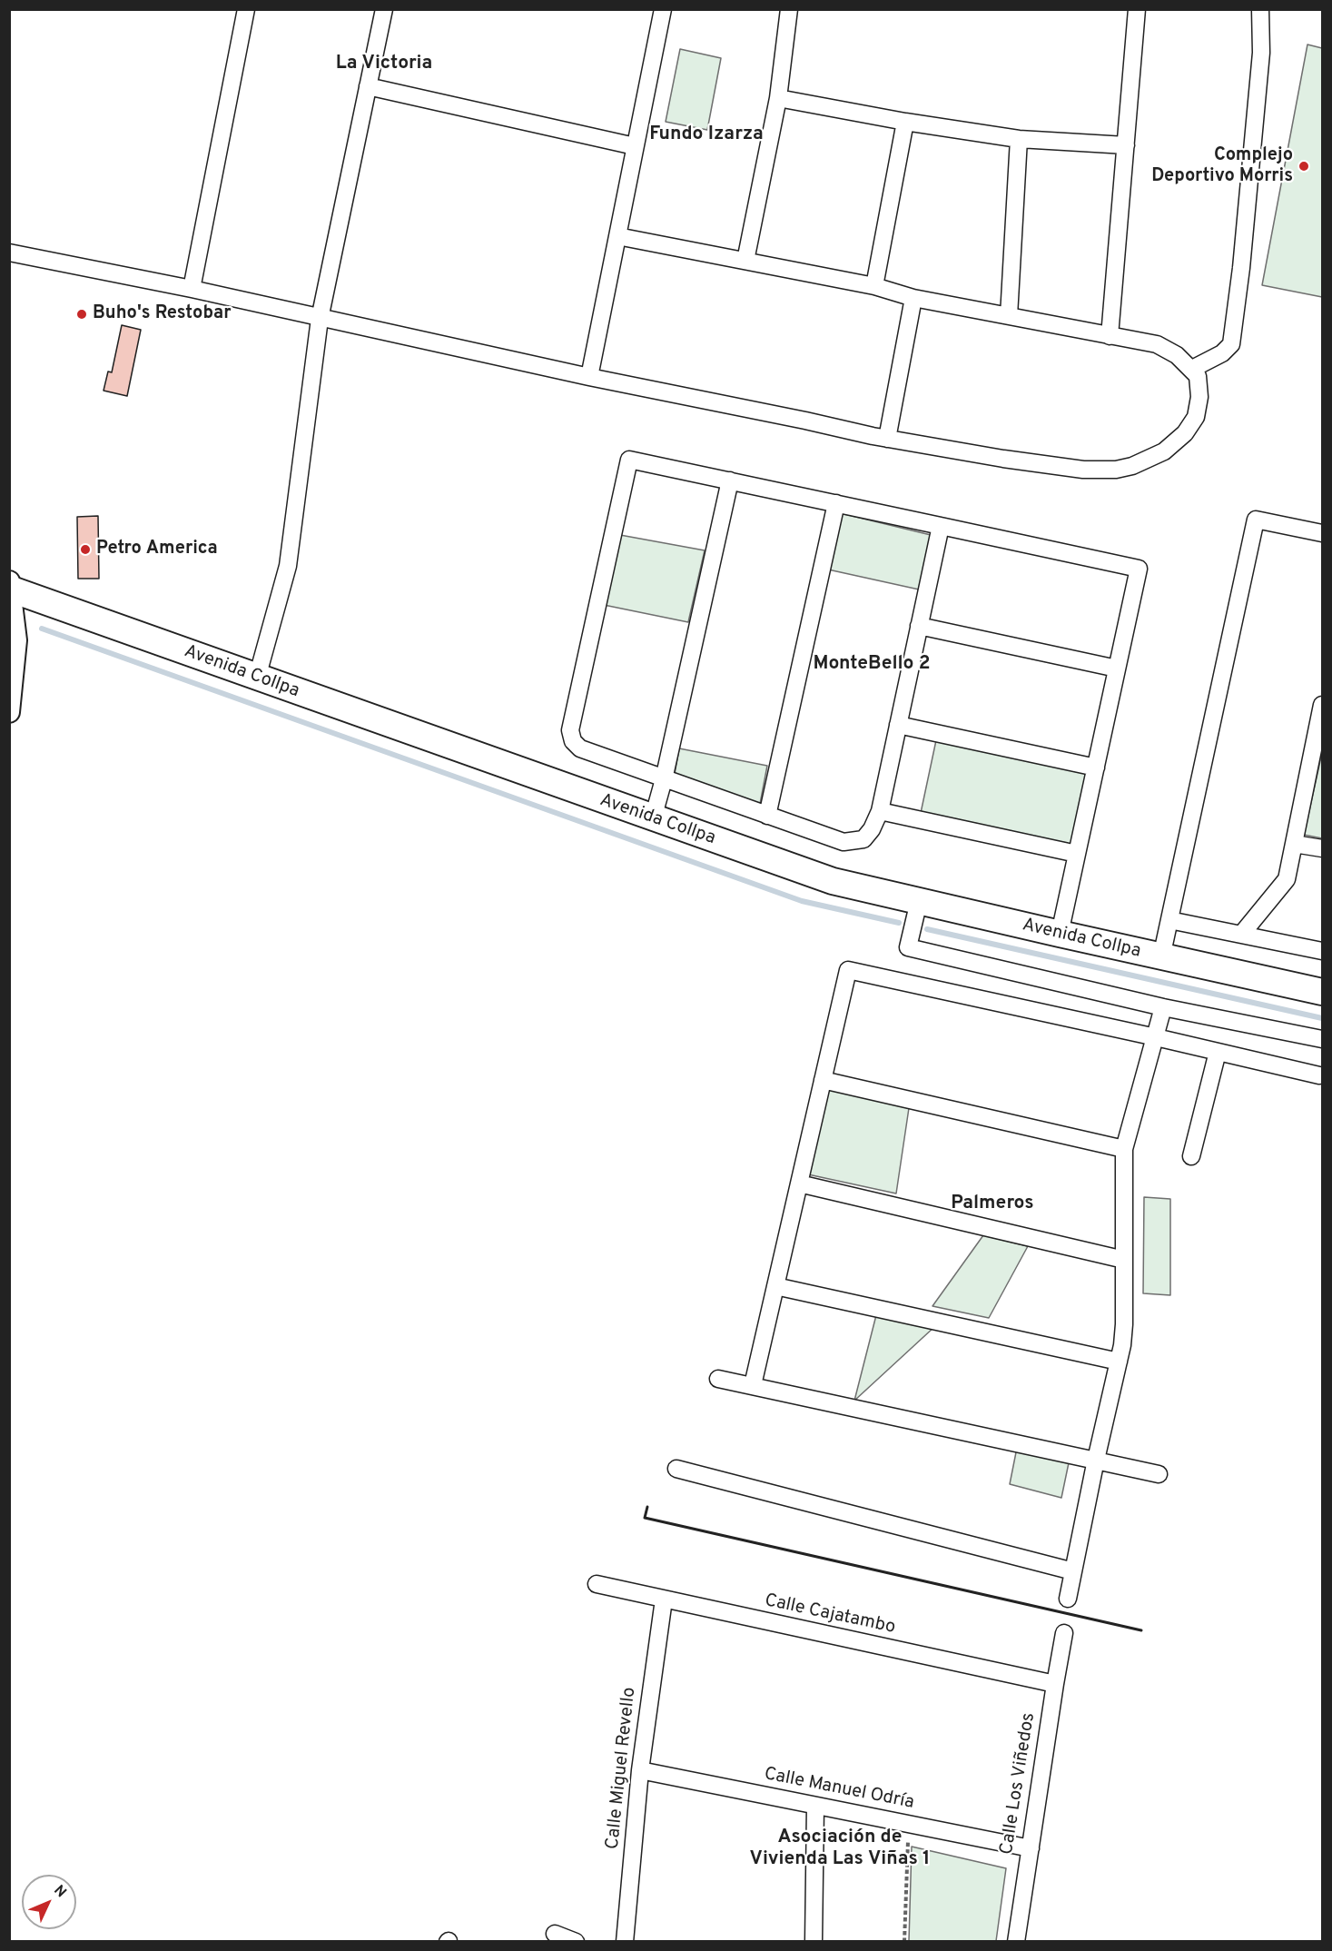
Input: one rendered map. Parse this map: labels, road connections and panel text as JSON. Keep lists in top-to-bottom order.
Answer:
{
  "streets": {
    "main road": ["Avenida Collpa"],
    "street": [
      "Calle Cajatambo",
      "Calle Miguel Revello",
      "Calle Los Viñedos",
      "Calle Manuel Odría"
    ]
  },
  "crossings": [
    ["Calle Cajatambo", "Calle Miguel Revello"],
    ["Calle Cajatambo", "Calle Los Viñedos"],
    ["Calle Miguel Revello", "Calle Manuel Odría"],
    ["Calle Los Viñedos", "Calle Manuel Odría"]
  ],
  "districts": [
    "La Victoria",
    "Fundo Izarza",
    "MonteBello 2",
    "Palmeros",
    "Asociación de Vivienda Las Viñas 1"
  ],
  "places": ["Complejo Deportivo Morris", "Buho's Restobar", "Petro America"],
  "north": "top right"
}
